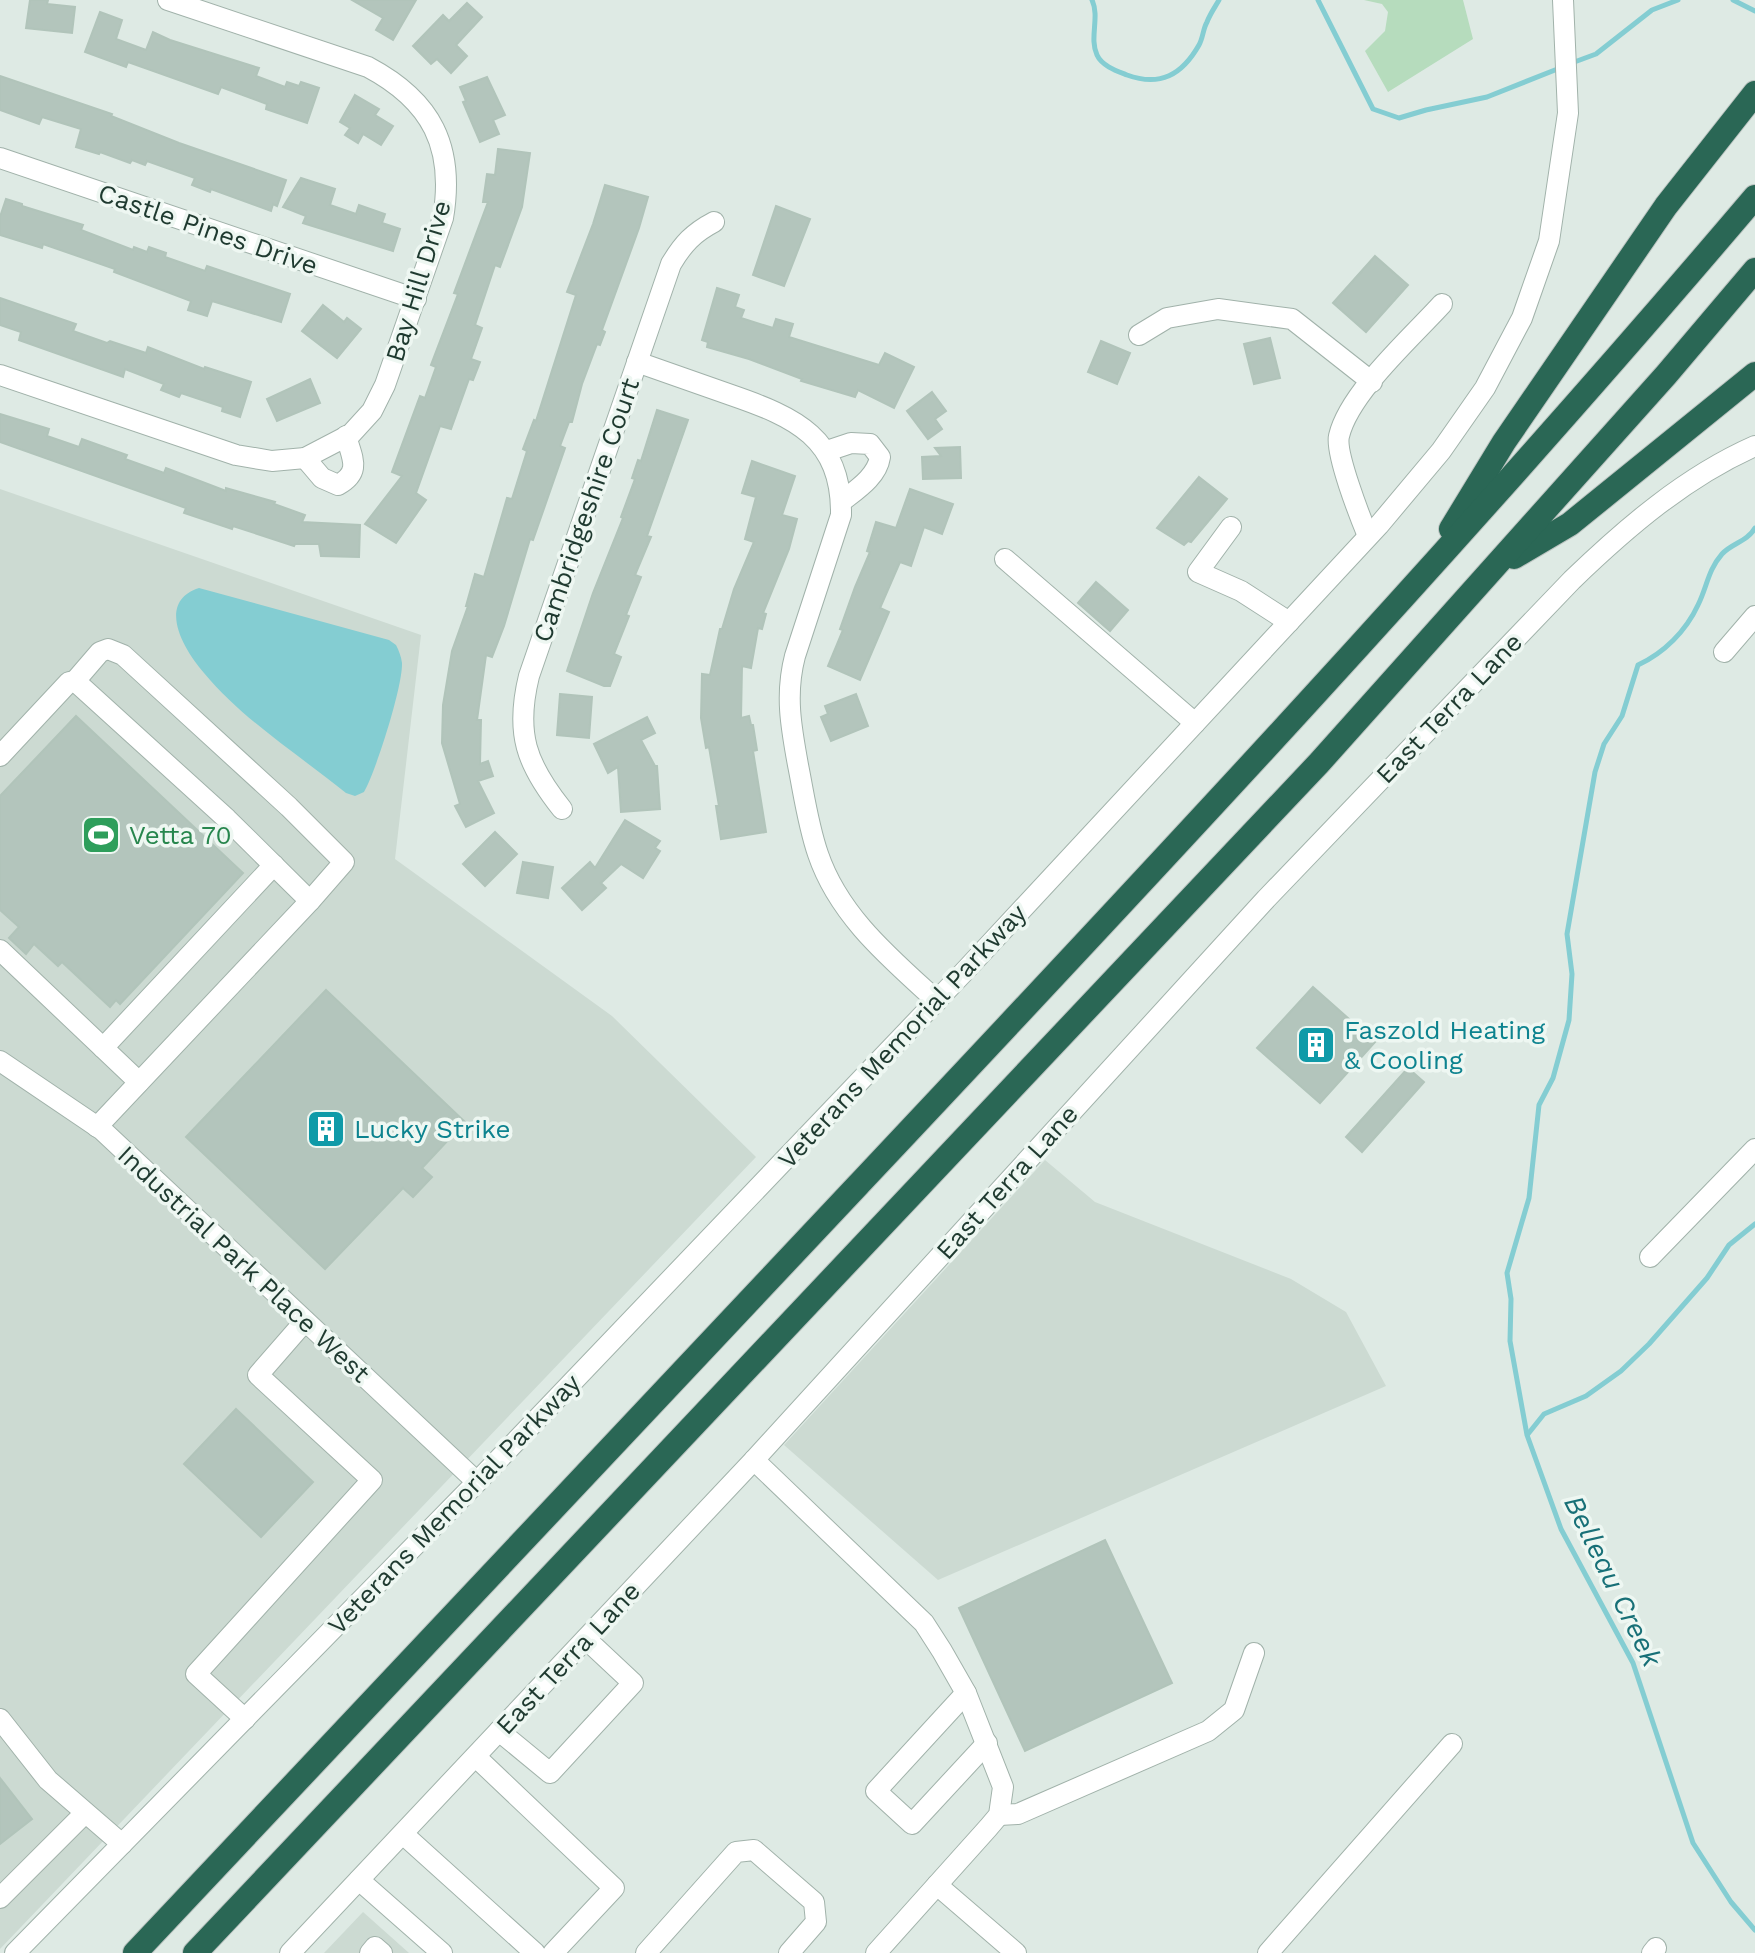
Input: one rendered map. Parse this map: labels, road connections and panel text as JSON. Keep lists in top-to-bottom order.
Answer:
{
  "streets": {
    "street": [
      "Castle Pines Drive",
      "Bay Hill Drive",
      "Cambridgeshire Court",
      "East Terra Lane",
      "Veterans Memorial Parkway",
      "Industrial Park Place West"
    ]
  },
  "crossings": [
    ["Castle Pines Drive", "Bay Hill Drive"],
    ["Veterans Memorial Parkway", "Industrial Park Place West"]
  ],
  "water": ["Belleau Creek"],
  "places": {
    "sports": ["Vetta 70"],
    "building": ["Faszold Heating & Cooling", "Lucky Strike"]
  }
}
